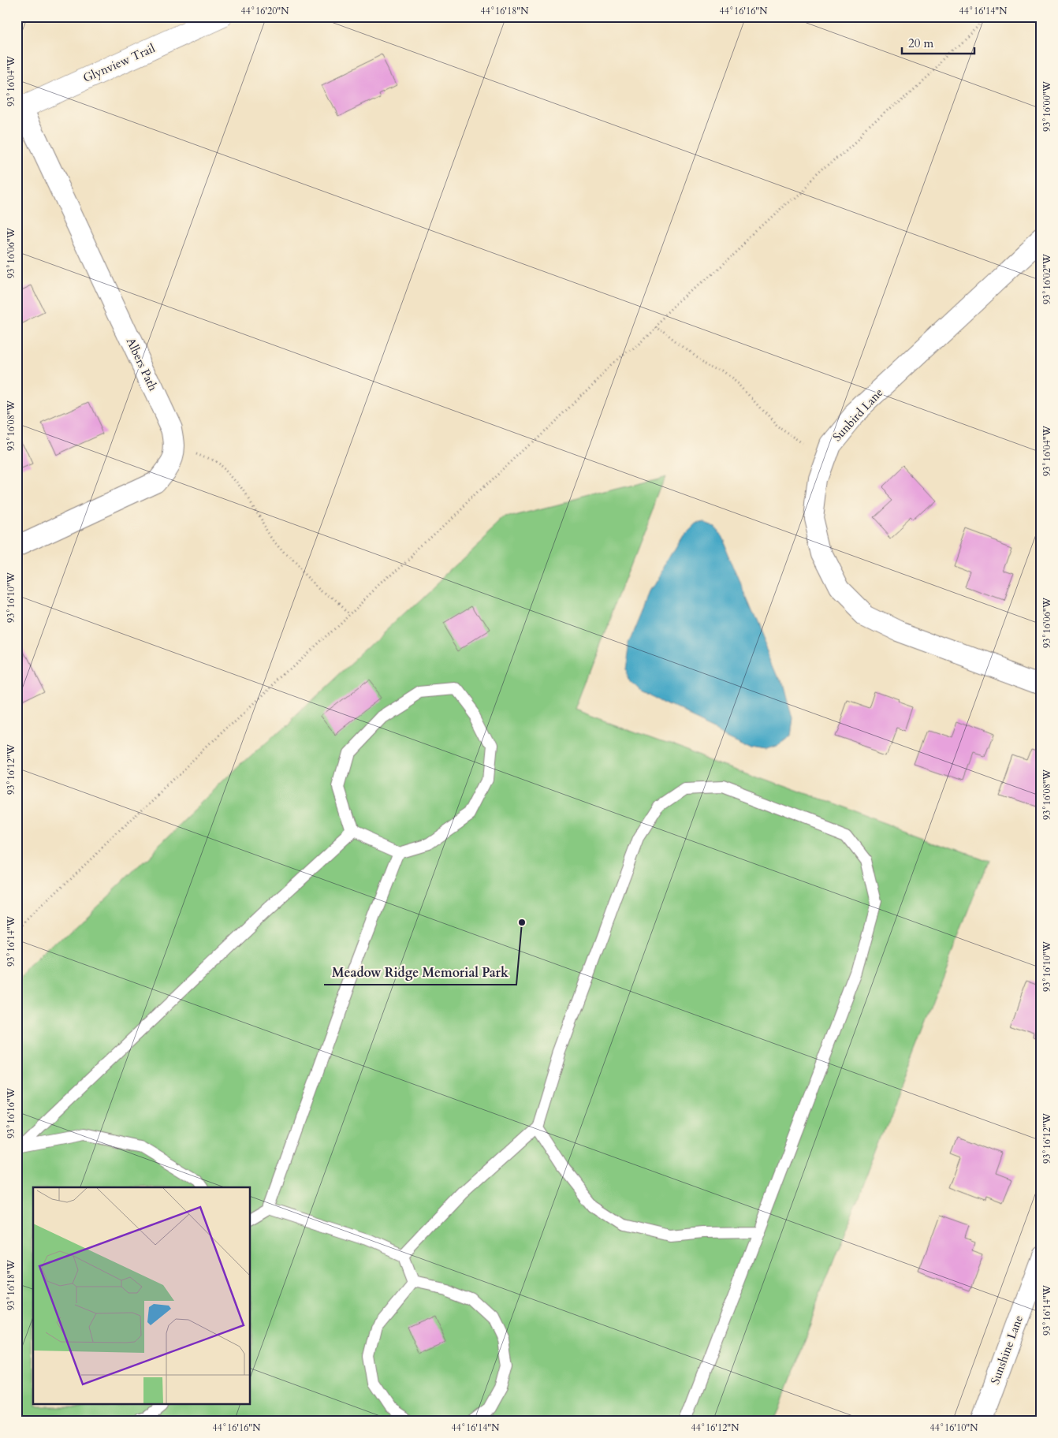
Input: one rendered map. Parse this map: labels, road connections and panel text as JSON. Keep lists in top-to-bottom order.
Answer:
{
  "streets": {
    "street": [
      "Glynview Trail",
      "Albers Path",
      "Sunbird Lane",
      "Sunshine Lane"
    ]
  },
  "crossings": [
    ["Glynview Trail", "Albers Path"]
  ],
  "places": ["Meadow Ridge Memorial Park"],
  "scale_bar": "20 m",
  "coordinates": [
    "44°16'20\"N",
    "44°16'18\"N",
    "44°16'16\"N",
    "44°16'14\"N",
    "93°16'04\"W",
    "93°16'00\"W",
    "93°16'06\"W",
    "93°16'02\"W",
    "93°16'08\"W",
    "93°16'10\"W",
    "93°16'12\"W",
    "93°16'14\"W",
    "93°16'16\"W",
    "93°16'18\"W",
    "44°16'12\"N",
    "44°16'10\"N"
  ]
}
